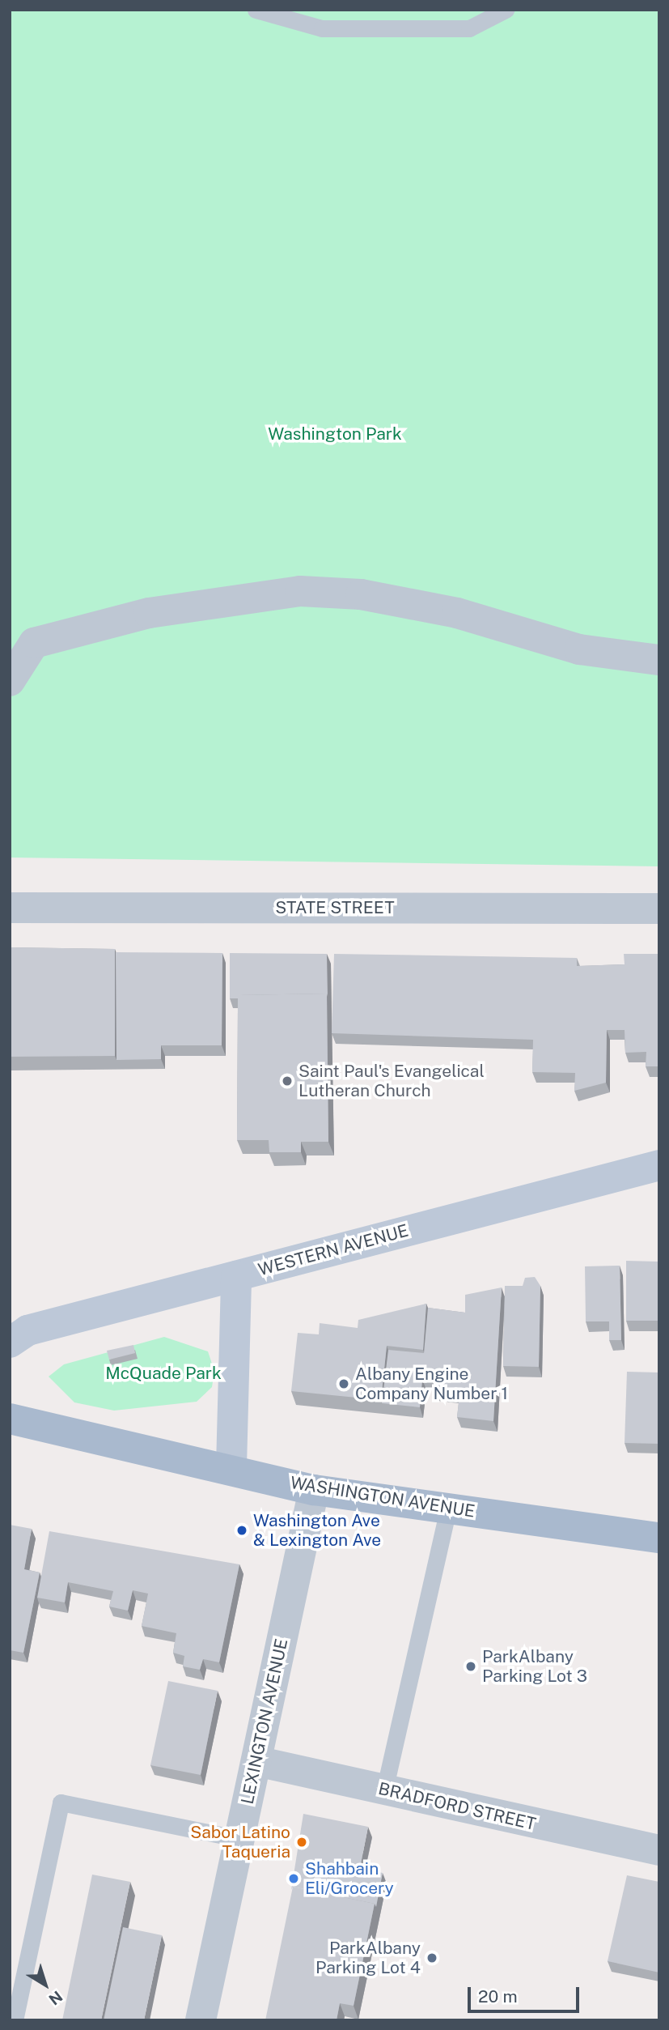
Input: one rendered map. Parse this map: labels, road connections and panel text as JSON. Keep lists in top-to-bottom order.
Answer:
{
  "streets": {
    "main road": ["WASHINGTON AVENUE"],
    "street": [
      "STATE STREET",
      "WESTERN AVENUE",
      "LEXINGTON AVENUE",
      "BRADFORD STREET"
    ]
  },
  "crossings": [
    ["WASHINGTON AVENUE", "LEXINGTON AVENUE"],
    ["LEXINGTON AVENUE", "BRADFORD STREET"]
  ],
  "parks": ["Washington Park", "McQuade Park"],
  "places": [
    "Saint Paul's Evangelical Lutheran Church",
    "Albany Engine Company Number 1",
    "Washington Ave & Lexington Ave",
    "ParkAlbany Parking Lot 3",
    "Sabor Latino Taqueria",
    "Shahbain Eli/Grocery",
    "ParkAlbany Parking Lot 4"
  ],
  "scale_bar": "20 m",
  "north": "bottom right"
}
